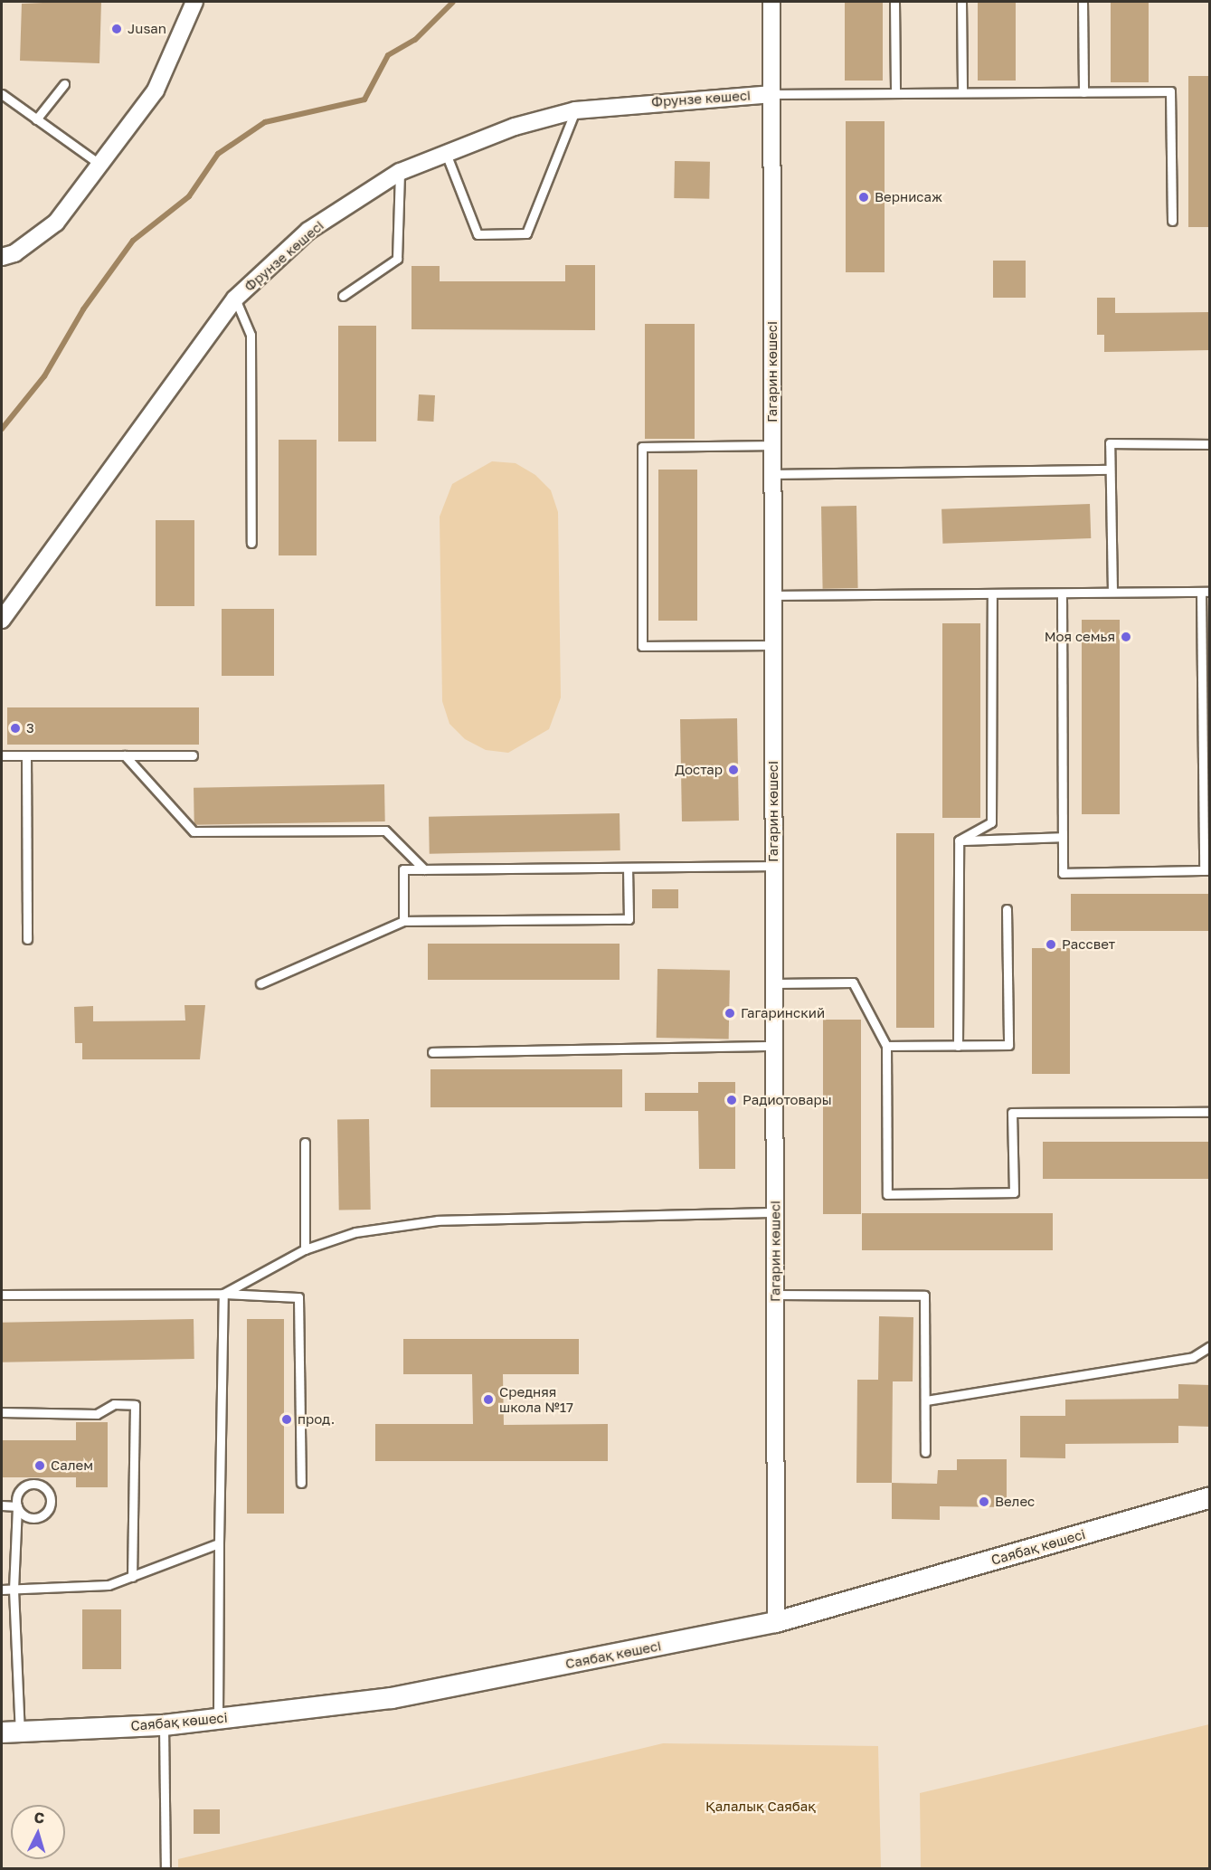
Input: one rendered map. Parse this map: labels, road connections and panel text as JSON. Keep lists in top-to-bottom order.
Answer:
{
  "streets": {
    "street": ["Фрунзе көшесі", "Гагарин көшесі", "Саябақ көшесі"]
  },
  "crossings": [
    ["Фрунзе көшесі", "Гагарин көшесі"],
    ["Гагарин көшесі", "Саябақ көшесі"]
  ],
  "parks": ["Қалалық Саябақ"],
  "places": [
    "Jusan",
    "Вернисаж",
    "Моя семья",
    "3",
    "Достар",
    "Рассвет",
    "Гагаринский",
    "Радиотовары",
    "Средняя школа №17",
    "прод.",
    "Салем",
    "Велес"
  ],
  "north": "top"
}
